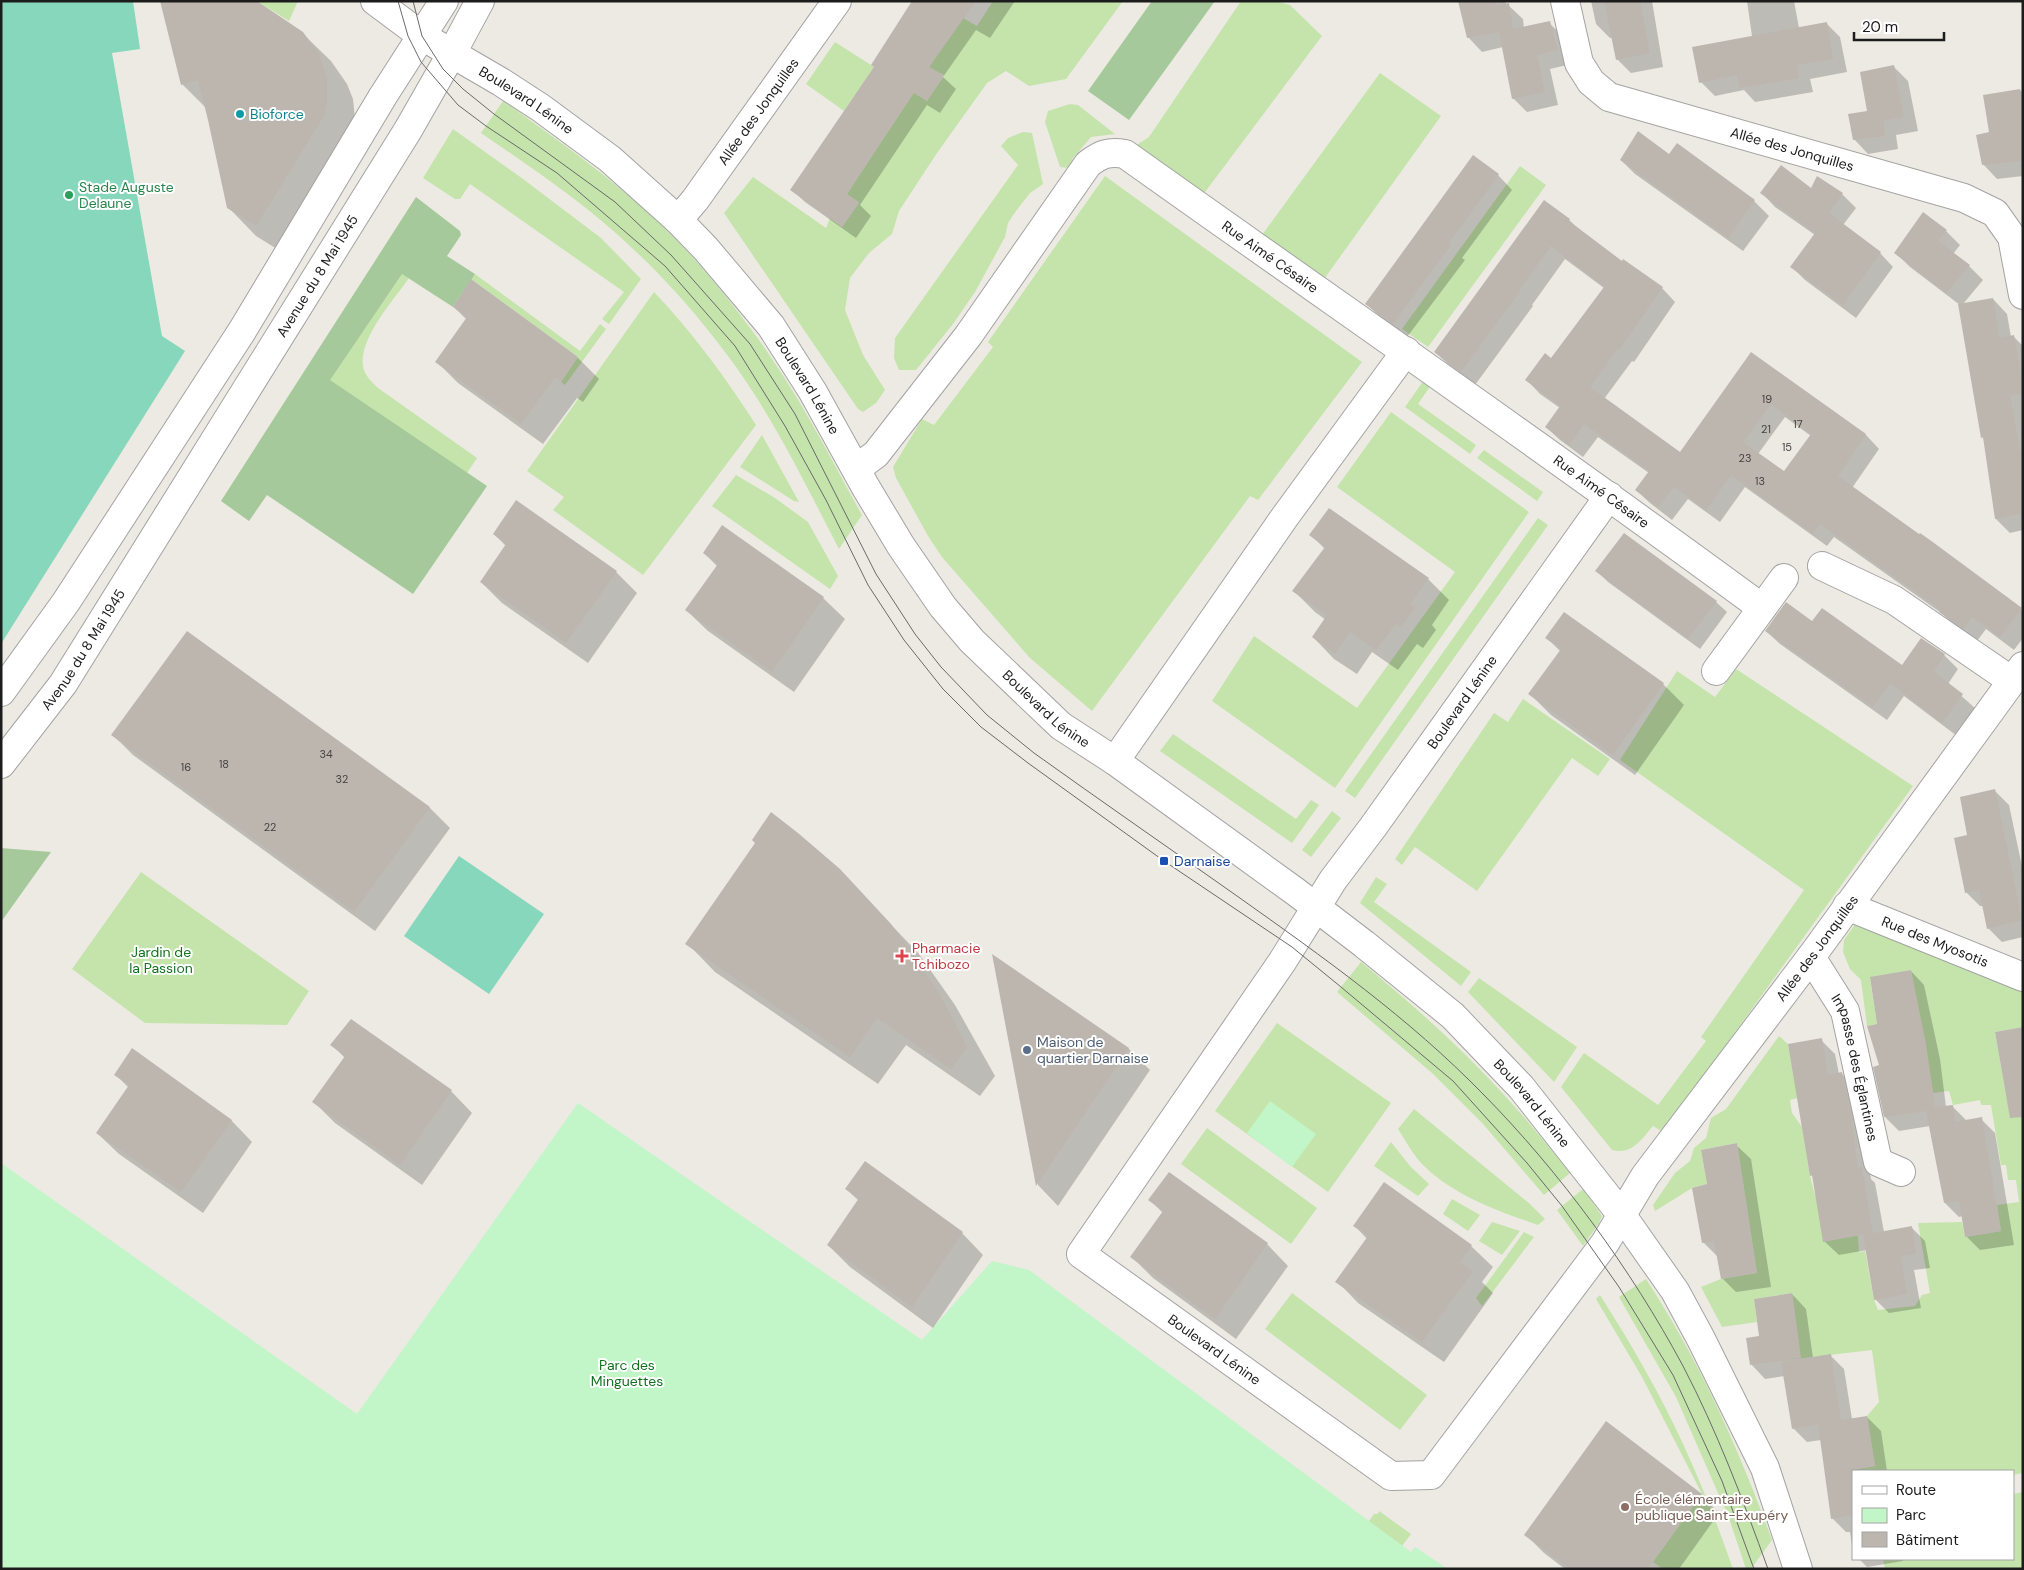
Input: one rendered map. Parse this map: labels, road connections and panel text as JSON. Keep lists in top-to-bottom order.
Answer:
{
  "streets": {
    "street": [
      "Boulevard Lénine",
      "Allée des Jonquilles",
      "Rue Aimé Césaire",
      "Avenue du 8 Mai 1945",
      "Rue des Myosotis",
      "Impasse des Églantines"
    ]
  },
  "crossings": [
    ["Boulevard Lénine", "Allée des Jonquilles"],
    ["Boulevard Lénine", "Rue Aimé Césaire"],
    ["Boulevard Lénine", "Avenue du 8 Mai 1945"],
    ["Allée des Jonquilles", "Rue des Myosotis"],
    ["Allée des Jonquilles", "Impasse des Églantines"]
  ],
  "parks": ["Jardin de la Passion", "Parc des Minguettes"],
  "places": {
    "other": [
      "Bioforce",
      "Stade Auguste Delaune",
      "Maison de quartier Darnaise",
      "École élémentaire publique Saint-Exupéry"
    ],
    "transit": ["Darnaise"],
    "health": ["Pharmacie Tchibozo"]
  },
  "house_numbers": [
    "19",
    "17",
    "21",
    "15",
    "23",
    "13",
    "34",
    "18",
    "16",
    "32",
    "22"
  ],
  "legend": ["Route", "Parc", "Bâtiment"],
  "scale_bar": "20 m"
}
